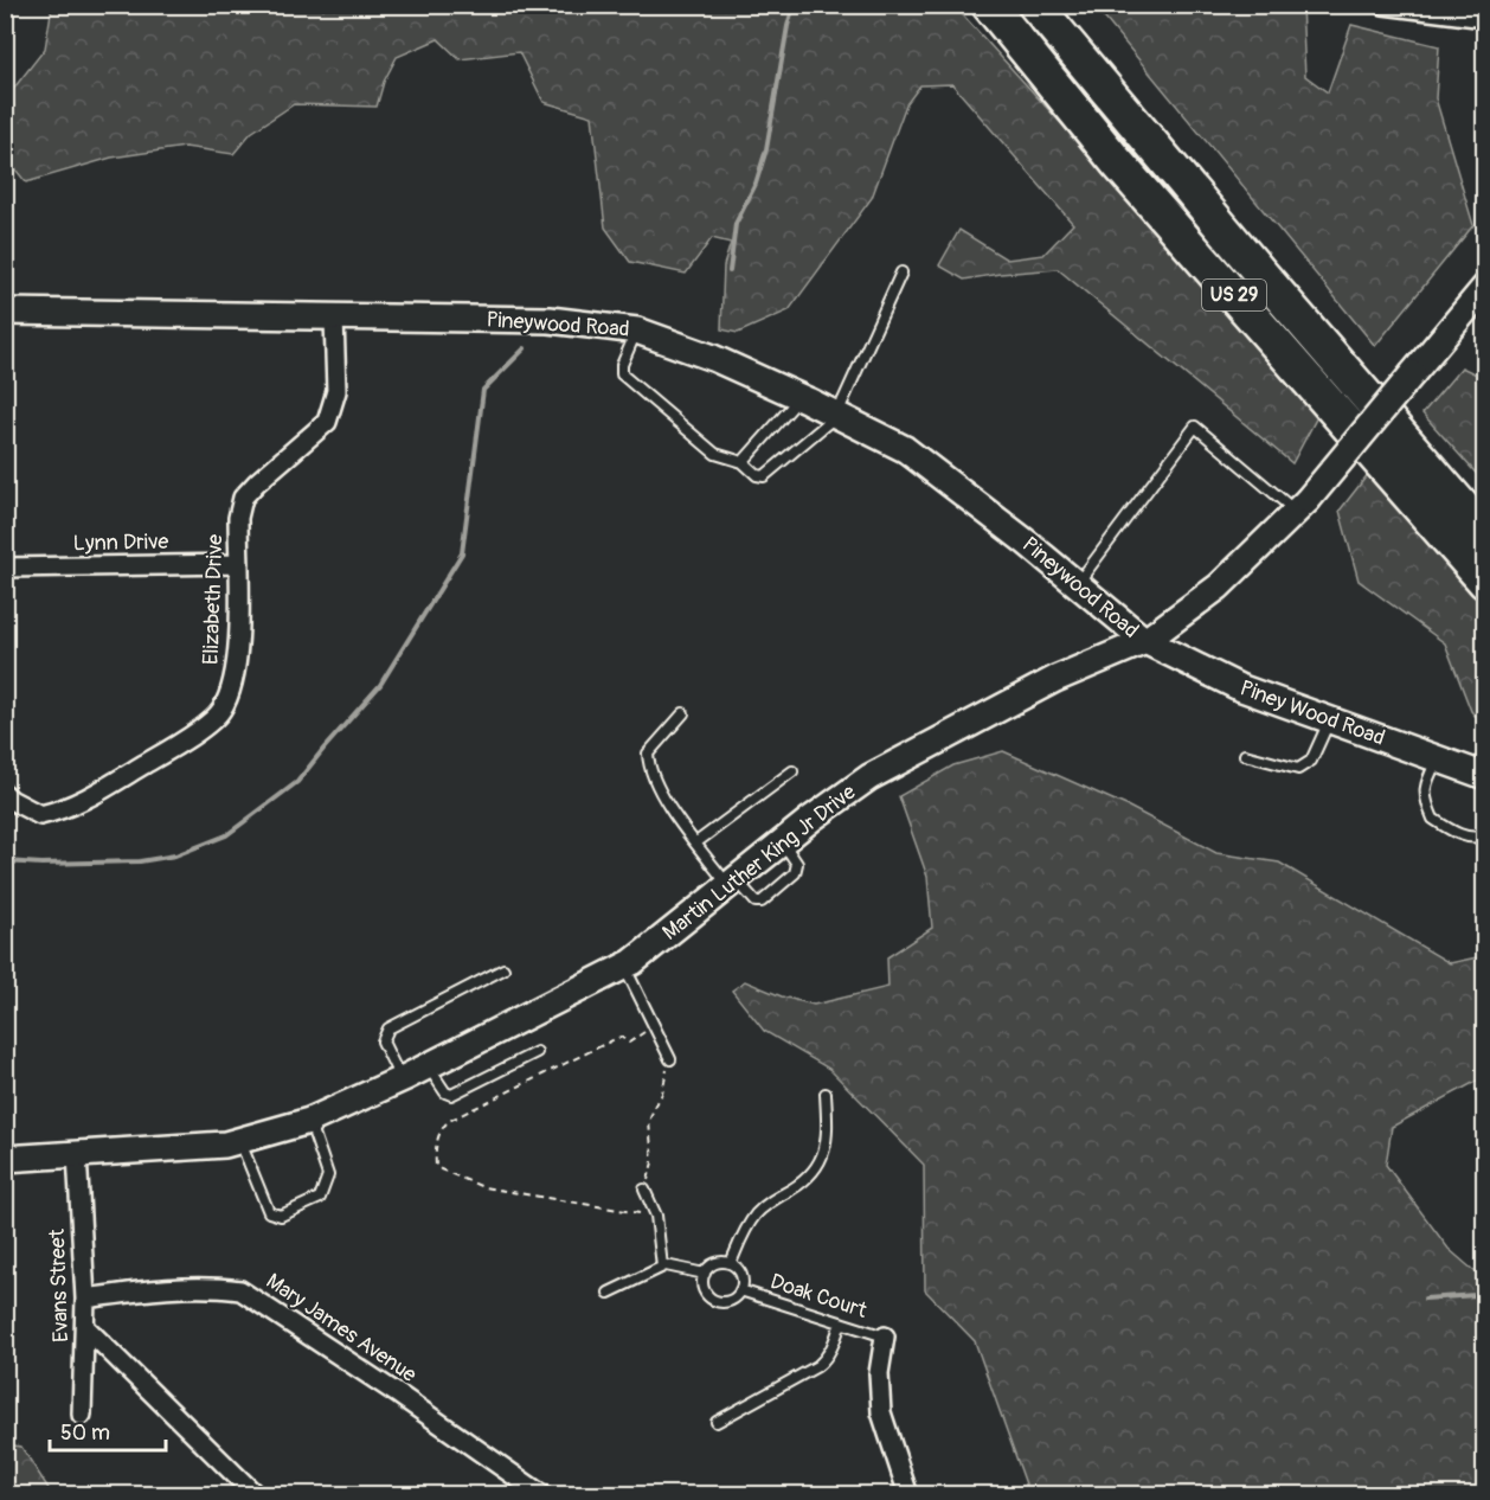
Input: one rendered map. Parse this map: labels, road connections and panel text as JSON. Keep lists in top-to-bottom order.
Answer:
{
  "streets": {
    "highway": ["US 29"],
    "street": [
      "Pineywood Road",
      "Lynn Drive",
      "Elizabeth Drive",
      "Piney Wood Road",
      "Martin Luther King Jr Drive",
      "Evans Street",
      "Mary James Avenue"
    ],
    "lane": ["Doak Court"]
  },
  "crossings": [
    ["Pineywood Road", "Elizabeth Drive"],
    ["Pineywood Road", "Piney Wood Road"],
    ["Pineywood Road", "Martin Luther King Jr Drive"],
    ["Lynn Drive", "Elizabeth Drive"],
    ["Piney Wood Road", "Martin Luther King Jr Drive"],
    ["Martin Luther King Jr Drive", "Evans Street"],
    ["Evans Street", "Mary James Avenue"]
  ],
  "scale_bar": "50 m"
}
